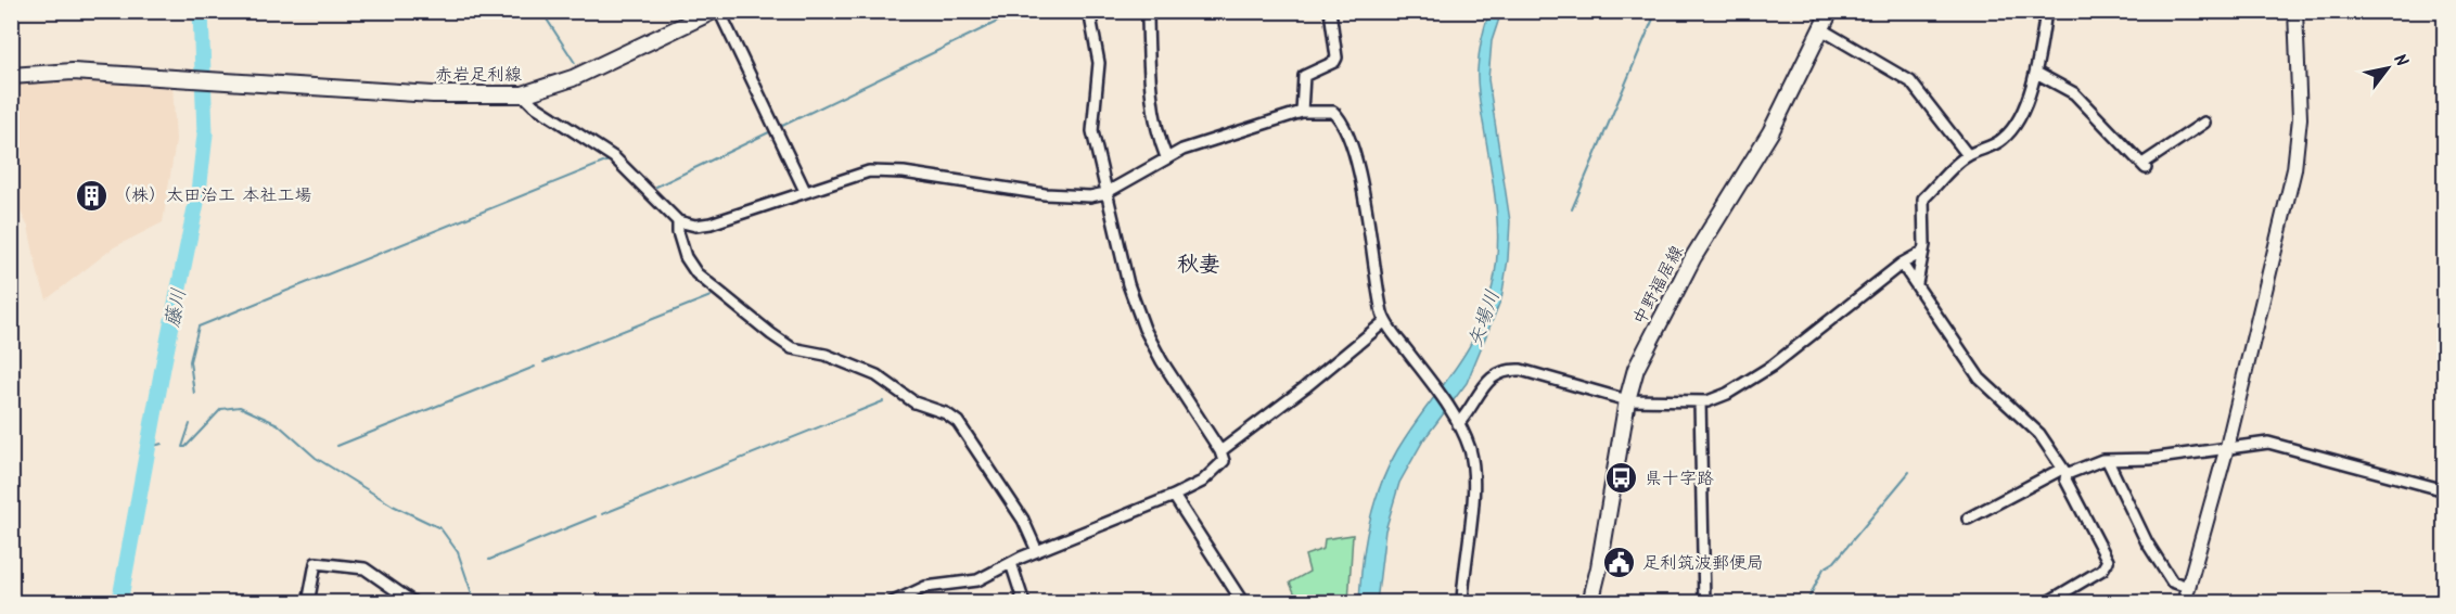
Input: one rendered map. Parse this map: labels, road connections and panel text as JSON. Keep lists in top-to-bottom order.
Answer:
{
  "streets": {
    "main road": ["赤岩足利線", "中野福居線"]
  },
  "districts": ["秋妻"],
  "water": ["藤川", "矢場川"],
  "places": {
    "building": ["（株）太田治工 本社工場"],
    "bus stop": ["県十字路"],
    "public building": ["足利筑波郵便局"]
  },
  "north": "top right"
}
